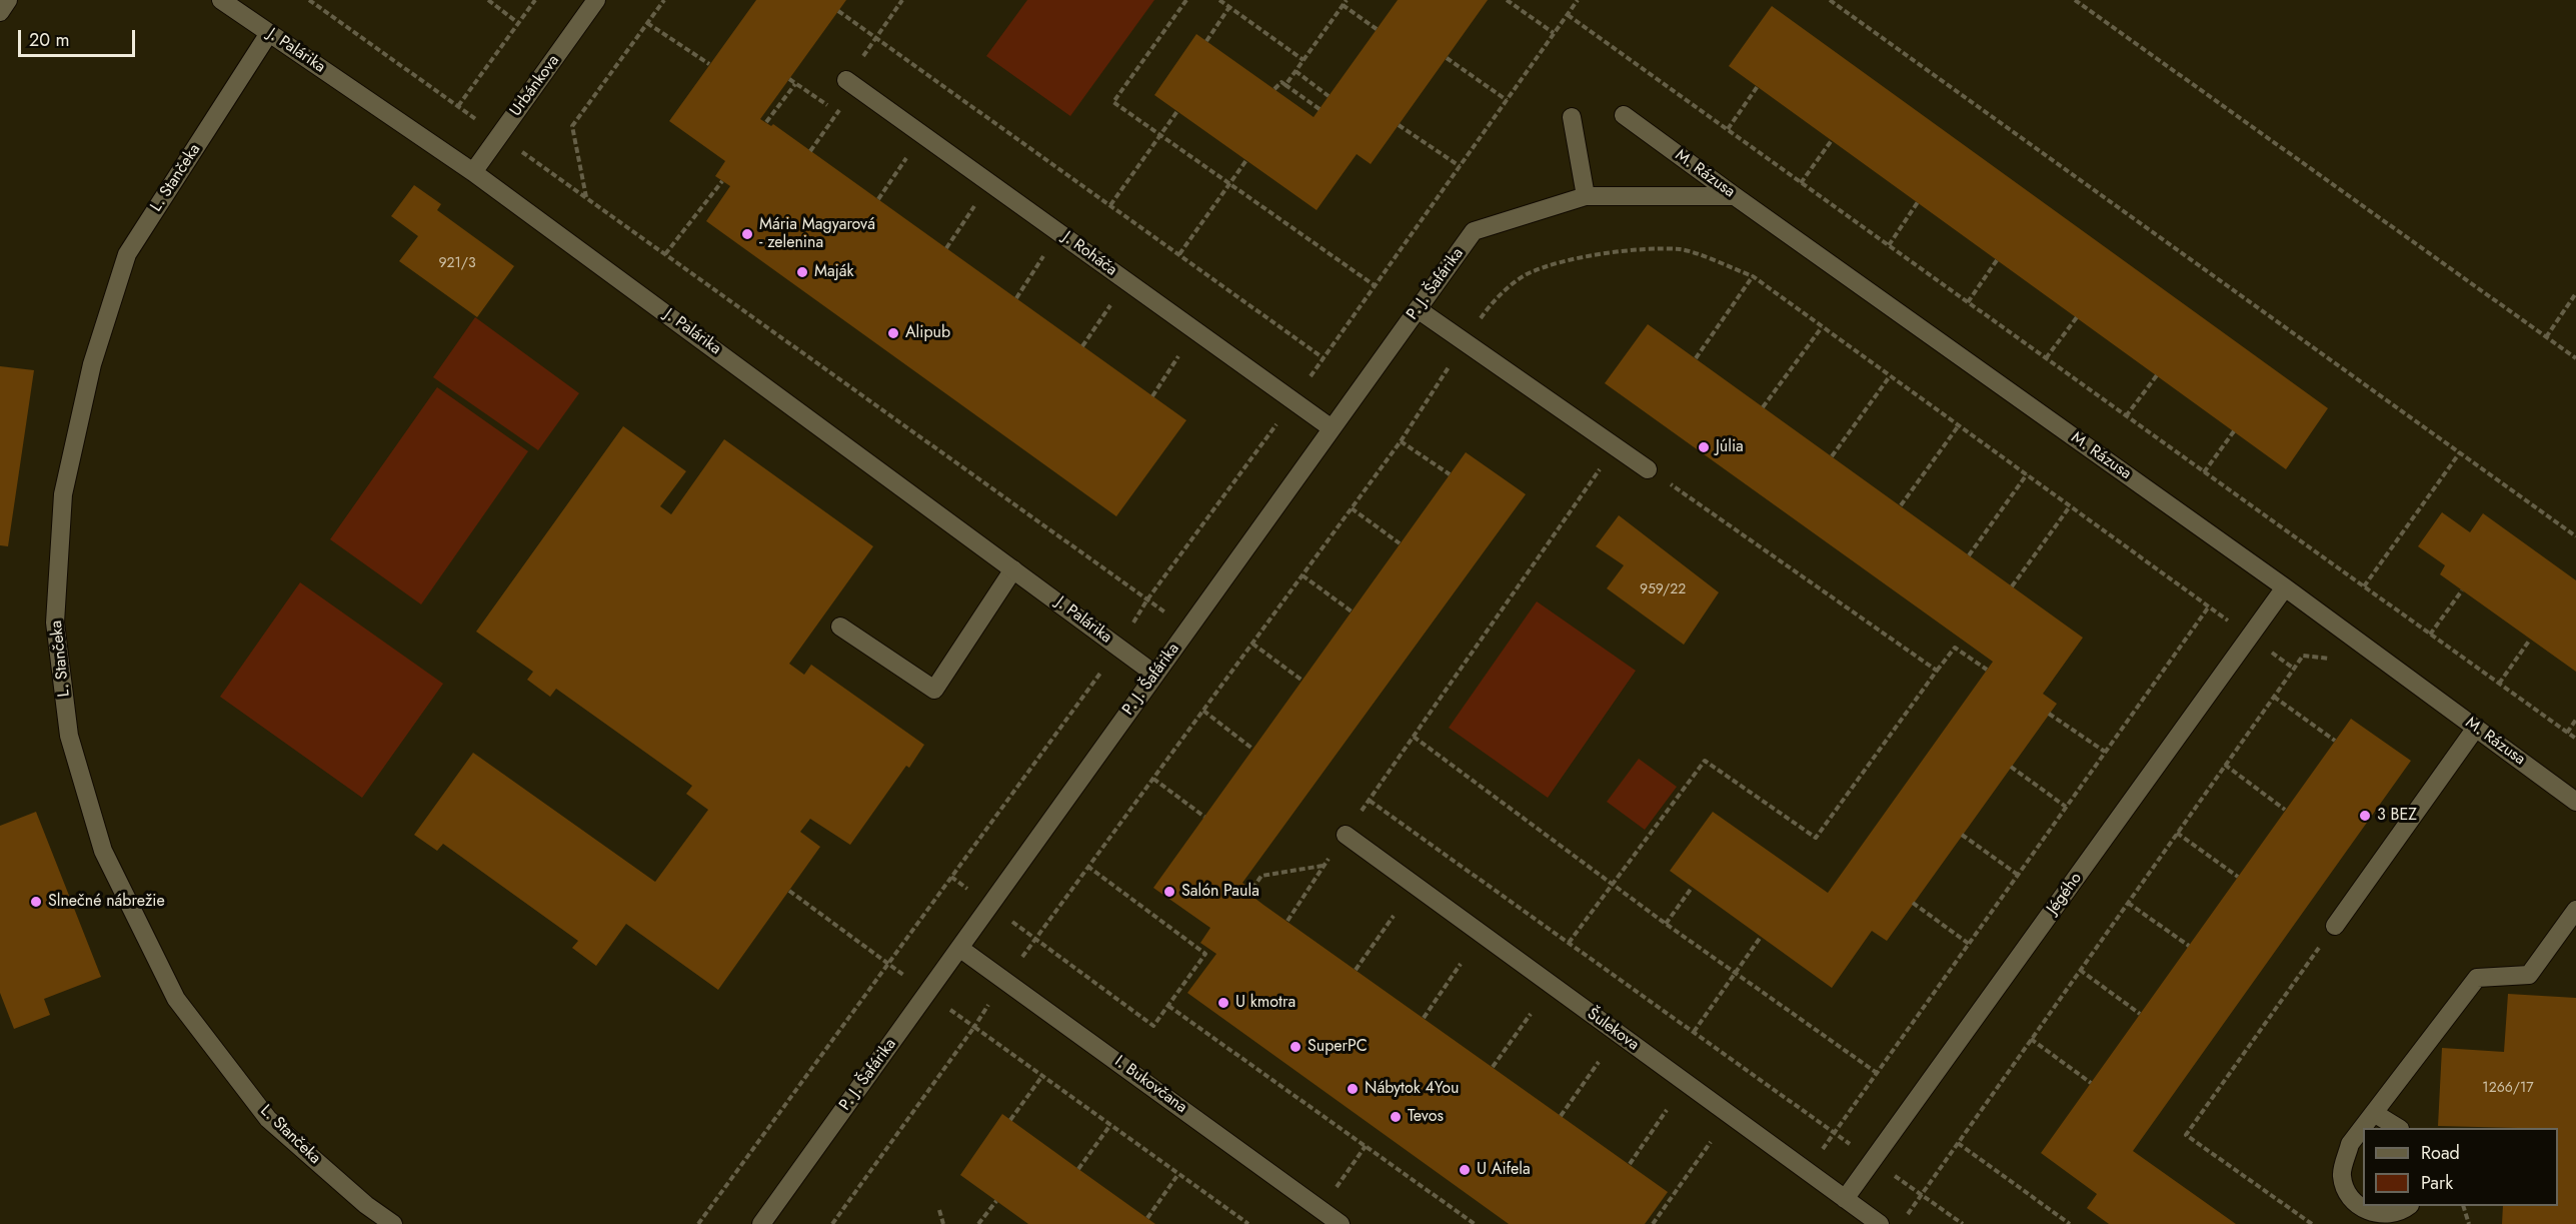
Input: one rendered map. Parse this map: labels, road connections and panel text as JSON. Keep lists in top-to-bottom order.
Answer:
{
  "streets": {
    "street": [
      "J. Palárika",
      "Urbánkova",
      "M. Rázusa",
      "L. Stančeka",
      "J. Roháča",
      "P. J. Šafárika",
      "Jégého",
      "Šulekova",
      "I. Bukovčana"
    ]
  },
  "crossings": [
    ["J. Palárika", "Urbánkova"],
    ["J. Palárika", "L. Stančeka"],
    ["J. Palárika", "P. J. Šafárika"],
    ["M. Rázusa", "P. J. Šafárika"],
    ["M. Rázusa", "Jégého"],
    ["J. Roháča", "P. J. Šafárika"],
    ["P. J. Šafárika", "I. Bukovčana"],
    ["Jégého", "Šulekova"]
  ],
  "places": [
    "Mária Magyarová - zelenina",
    "Maják",
    "Alipub",
    "Júlia",
    "3 BEZ",
    "Salón Paula",
    "Slnečné nábrežie",
    "U kmotra",
    "SuperPC",
    "Nábytok 4You",
    "Tevos",
    "U Aifela"
  ],
  "house_numbers": ["921/3", "959/22", "1266/17"],
  "legend": ["Road", "Park"],
  "scale_bar": "20 m"
}
